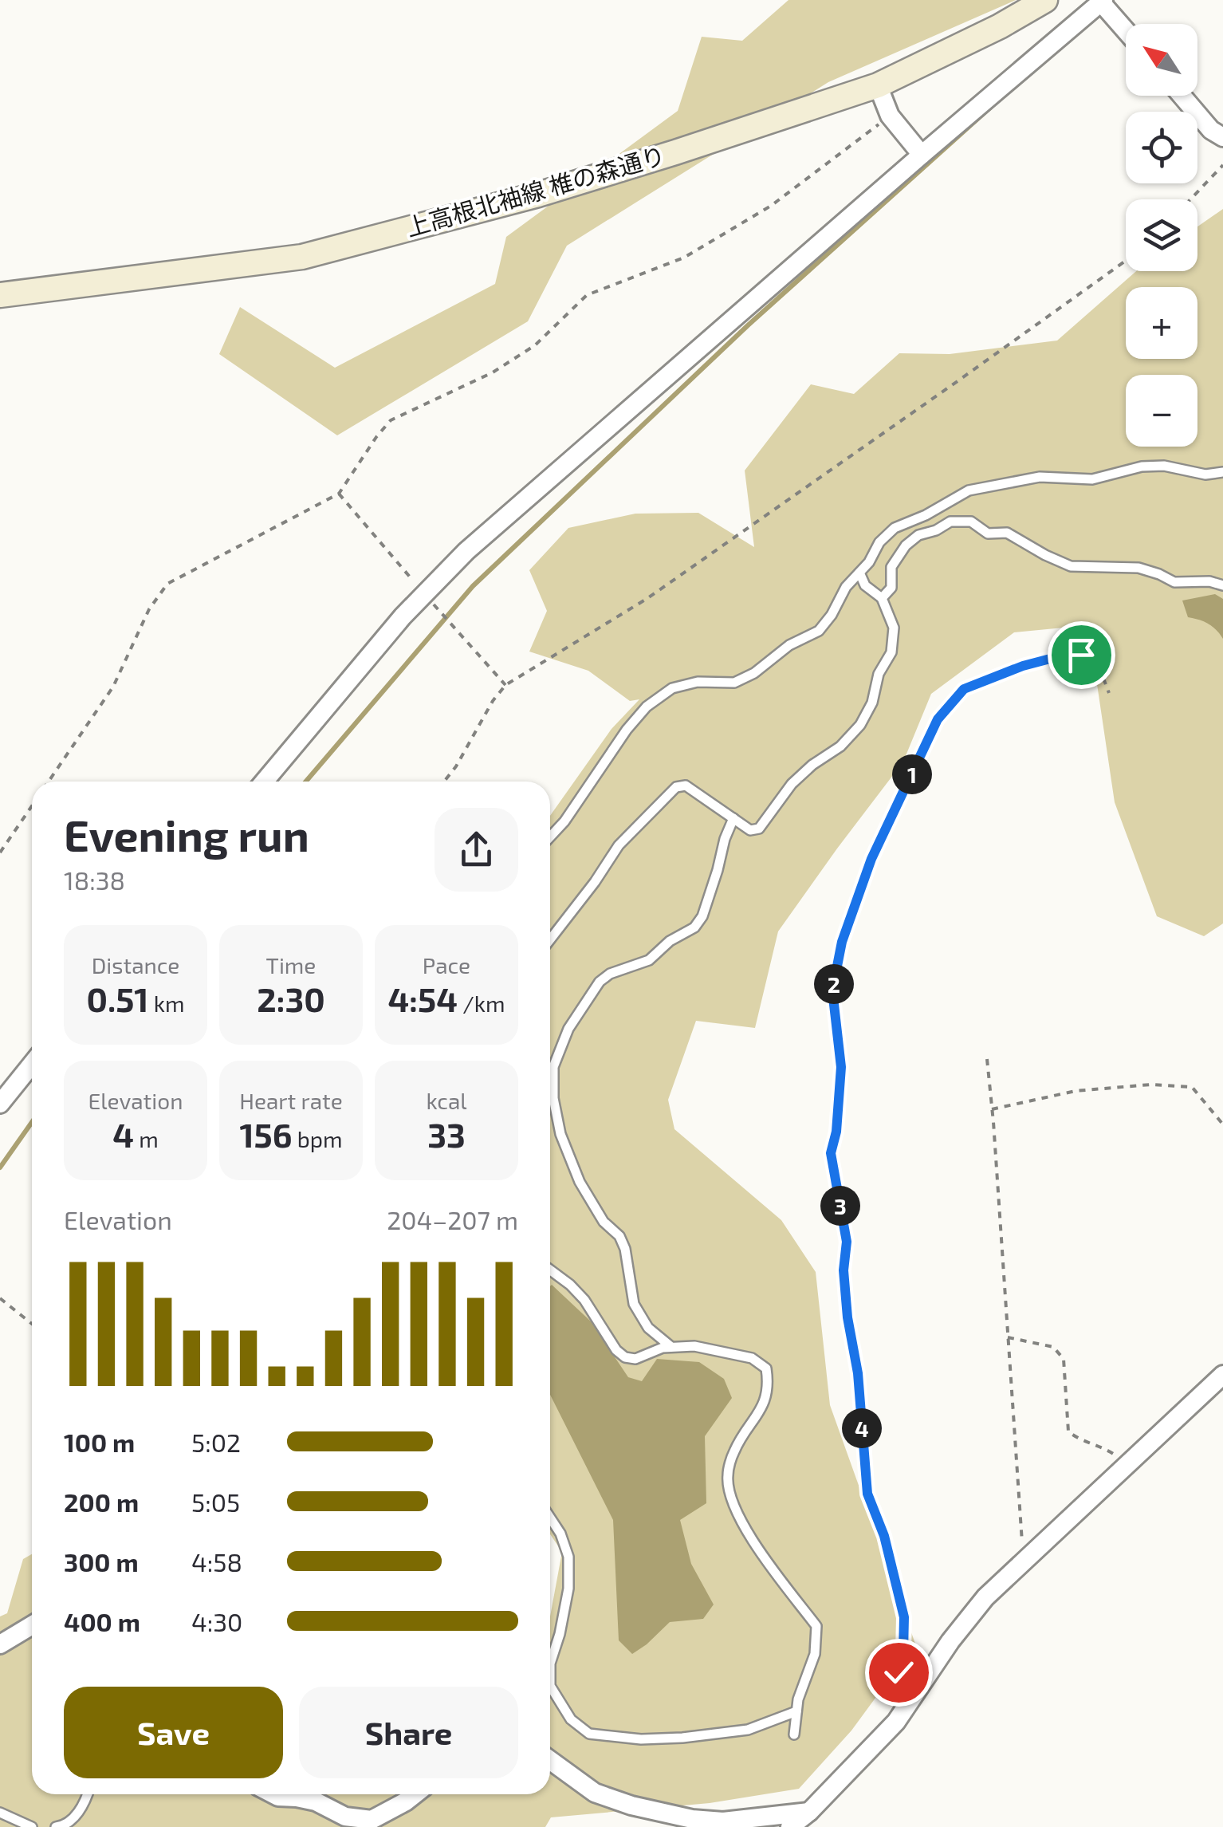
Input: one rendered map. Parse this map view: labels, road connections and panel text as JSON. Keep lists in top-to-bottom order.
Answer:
{
  "streets": {
    "main road": ["上高根北袖線 椎の森通り"]
  },
  "north": "top left",
  "page": {
    "map_buttons": ["+", "−"],
    "pins": [
      "1",
      "2",
      "3",
      "4"
    ],
    "heading": ["Evening run", "18:38"],
    "stats": [
      ["Distance", "0.51 km"],
      ["Time", "2:30"],
      ["Pace", "4:54 /km"],
      ["Elevation", "4 m"],
      ["Heart rate", "156 bpm"],
      ["kcal", "33"]
    ],
    "chart": ["Elevation", "204–207 m"],
    "list": [
      {
        "name": "100 m",
        "note": "5:02"
      },
      {
        "name": "200 m",
        "note": "5:05"
      },
      {
        "name": "300 m",
        "note": "4:58"
      },
      {
        "name": "400 m",
        "note": "4:30"
      }
    ],
    "buttons": ["Save", "Share"]
  }
}
